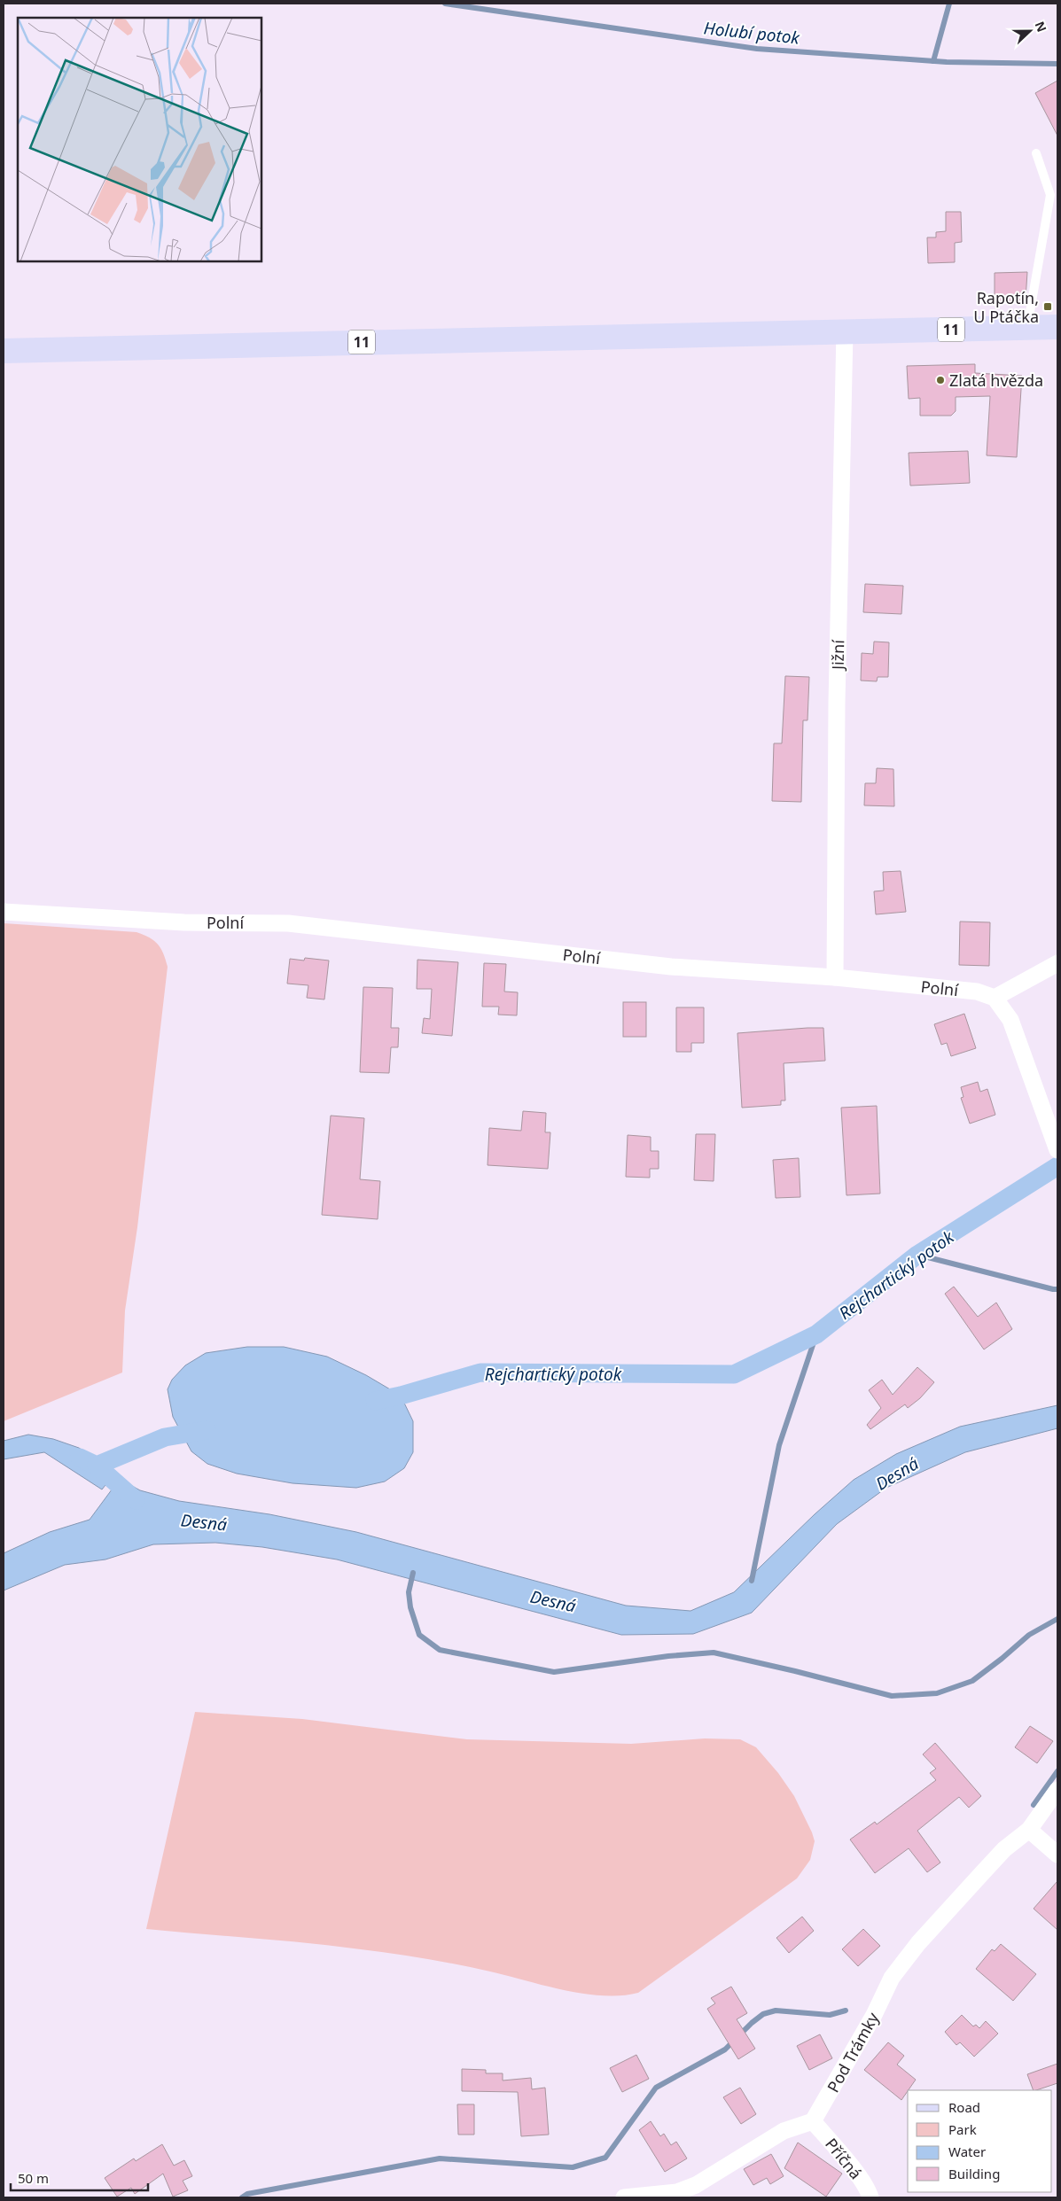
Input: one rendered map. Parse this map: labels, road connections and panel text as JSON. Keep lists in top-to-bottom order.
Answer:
{
  "streets": {
    "main road": ["11"],
    "street": [
      "Jižní",
      "Polní",
      "Pod Trámky",
      "Příčná"
    ]
  },
  "crossings": [
    ["11", "Jižní"],
    ["Jižní", "Polní"],
    ["Pod Trámky", "Příčná"]
  ],
  "water": ["Holubí potok", "Rejchartický potok", "Desná"],
  "places": {
    "transit": ["Rapotín, U Ptáčka"],
    "other": ["Zlatá hvězda"]
  },
  "legend": [
    "Road",
    "Park",
    "Water",
    "Building"
  ],
  "scale_bar": "50 m",
  "north": "right"
}
